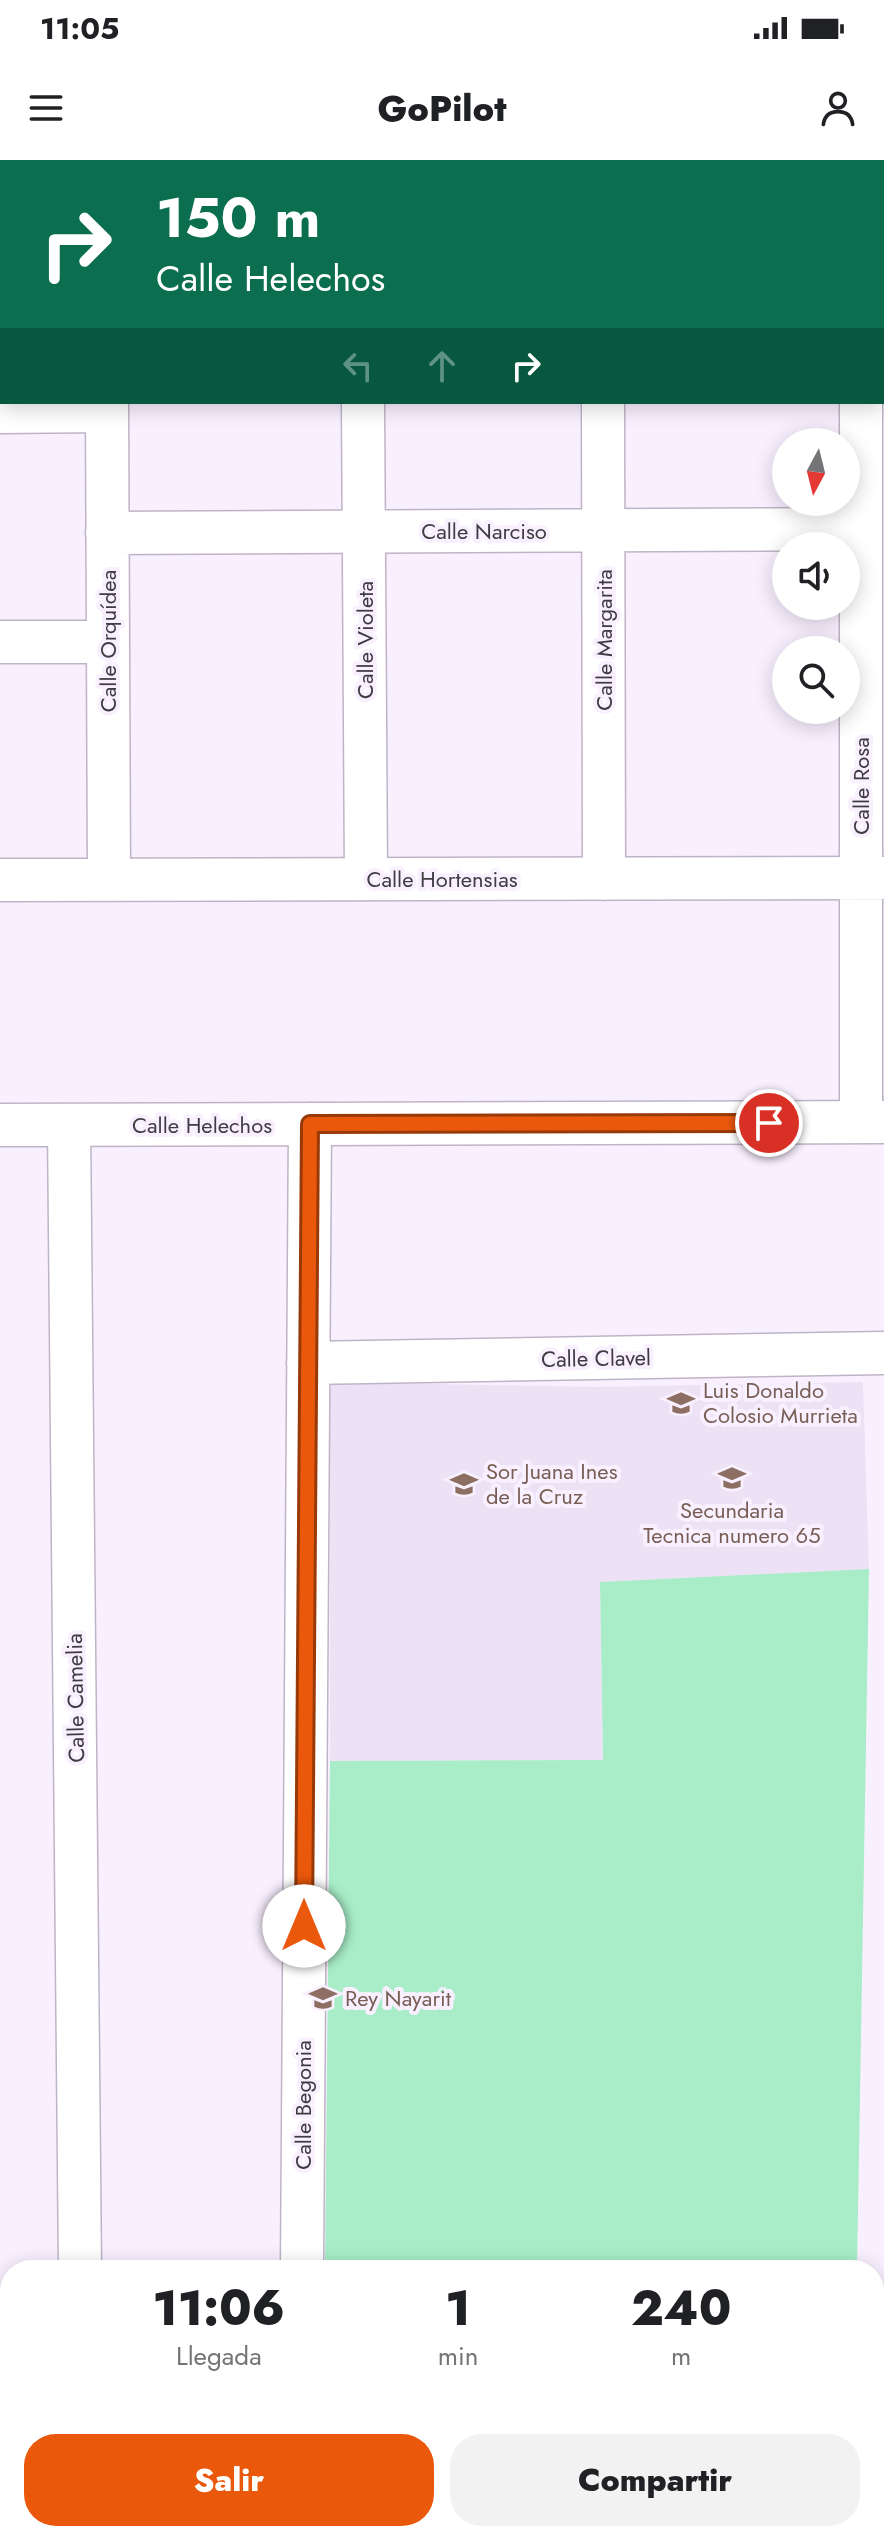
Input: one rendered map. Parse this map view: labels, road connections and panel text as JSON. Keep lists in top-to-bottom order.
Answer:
{
  "streets": {
    "street": [
      "Calle Narciso",
      "Calle Violeta",
      "Calle Margarita",
      "Calle Orquídea",
      "Calle Rosa",
      "Calle Hortensias",
      "Calle Helechos",
      "Calle Clavel",
      "Calle Camelia",
      "Calle Begonia"
    ]
  },
  "crossings": [
    ["Calle Narciso", "Calle Violeta"],
    ["Calle Narciso", "Calle Margarita"],
    ["Calle Narciso", "Calle Orquídea"],
    ["Calle Narciso", "Calle Rosa"],
    ["Calle Violeta", "Calle Hortensias"],
    ["Calle Margarita", "Calle Hortensias"],
    ["Calle Orquídea", "Calle Hortensias"],
    ["Calle Rosa", "Calle Hortensias"],
    ["Calle Rosa", "Calle Helechos"],
    ["Calle Helechos", "Calle Camelia"],
    ["Calle Helechos", "Calle Begonia"],
    ["Calle Clavel", "Calle Begonia"]
  ],
  "places": {
    "school or university": [
      "Luis Donaldo Colosio Murrieta",
      "Secundaria Tecnica numero 65",
      "Sor Juana Ines de la Cruz",
      "Rey Nayarit"
    ]
  },
  "north": "bottom",
  "page": {
    "status": "11:05",
    "header": "GoPilot",
    "turn": ["150 m", "Calle Helechos"],
    "eta": [
      "11:06",
      "Llegada",
      "1",
      "min",
      "240",
      "m"
    ],
    "buttons": ["Salir", "Compartir"]
  }
}
